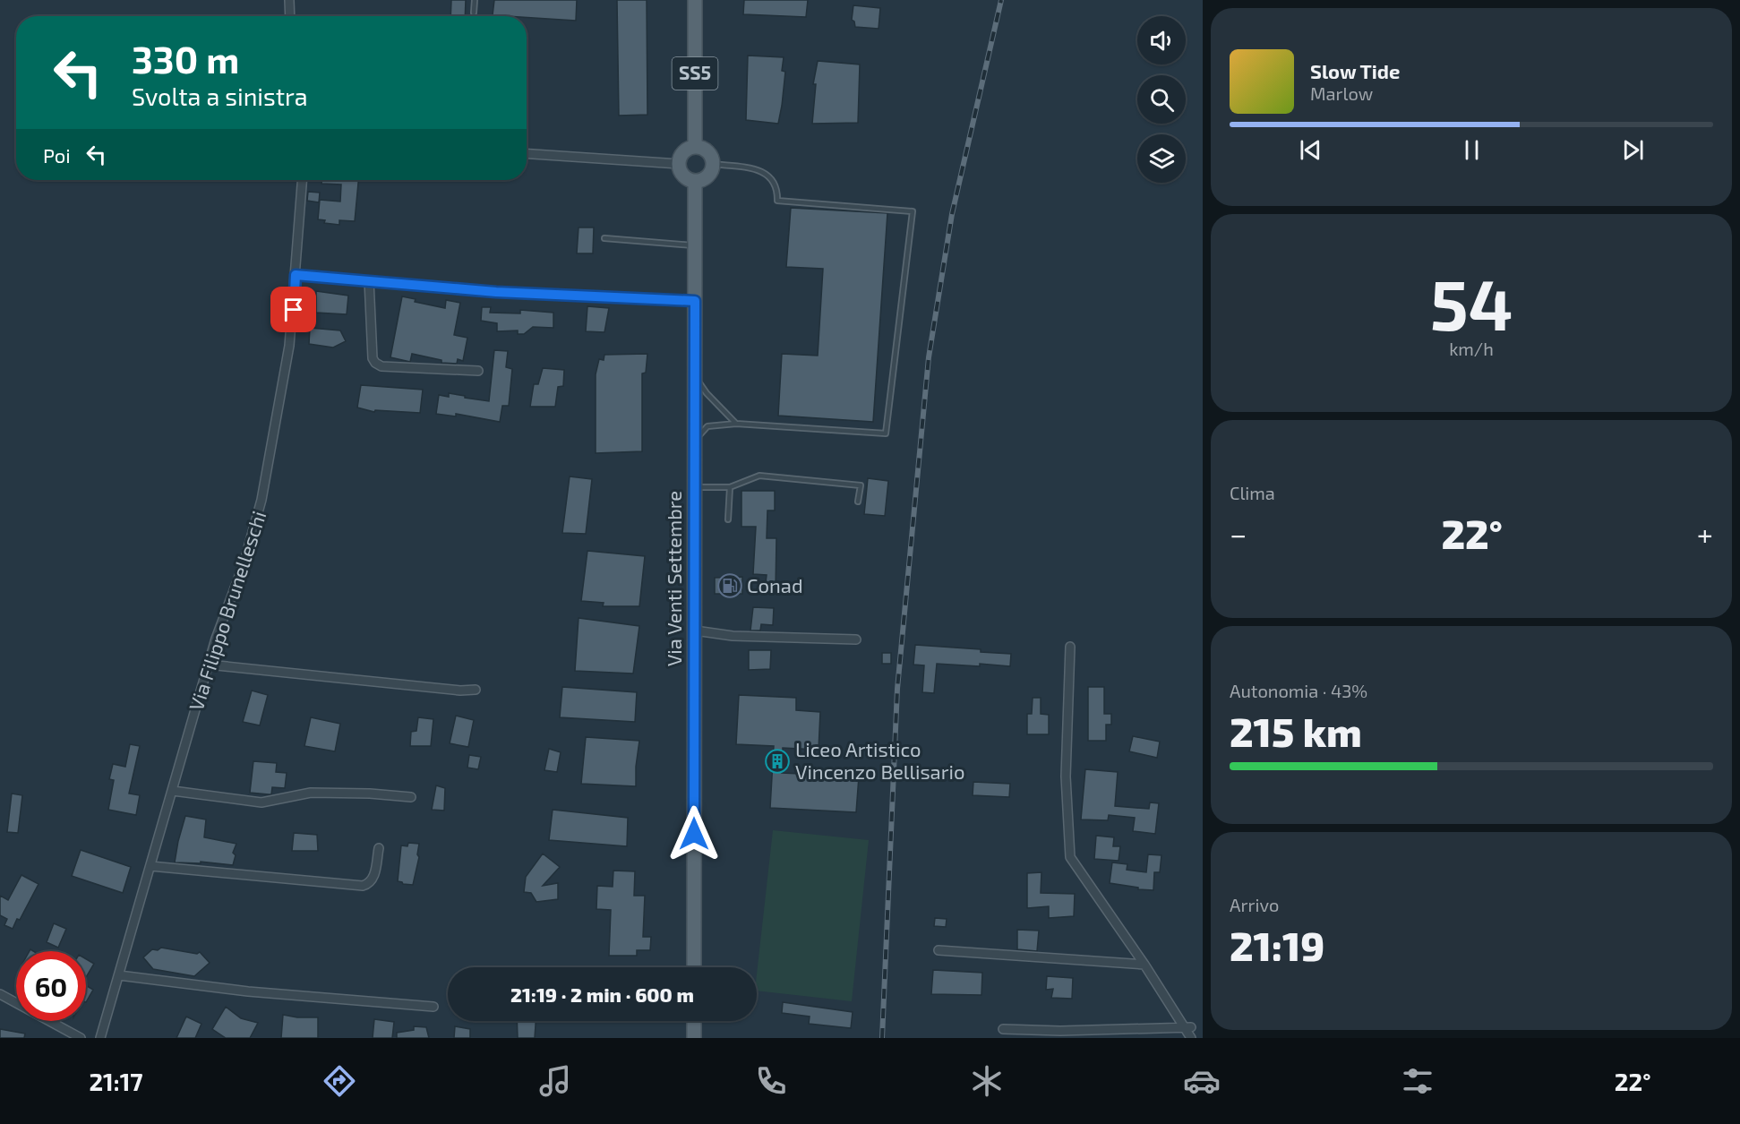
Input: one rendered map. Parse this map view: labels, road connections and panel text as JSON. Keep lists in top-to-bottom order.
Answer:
{
  "streets": {
    "main road": ["SS5", "Via Venti Settembre"],
    "street": ["Via Filippo Brunelleschi"]
  },
  "crossings": [
    ["SS5", "Via Venti Settembre"]
  ],
  "places": {
    "fuel station": ["Conad"],
    "building": ["Liceo Artistico Vincenzo Bellisario"]
  },
  "page": {
    "turn": ["330 m", "Svolta a sinistra"],
    "song": ["Slow Tide", "Marlow"],
    "then": "Poi",
    "tile": [
      ["54", "km/h"],
      "Clima",
      ["Autonomia · 43%", "215 km"],
      ["Arrivo", "21:19"]
    ],
    "heat": ["−", "22°", "+"],
    "limit": "60",
    "trip": "21:19 · 2 min · 600 m",
    "tabs": ["21:17", "22°"]
  }
}
